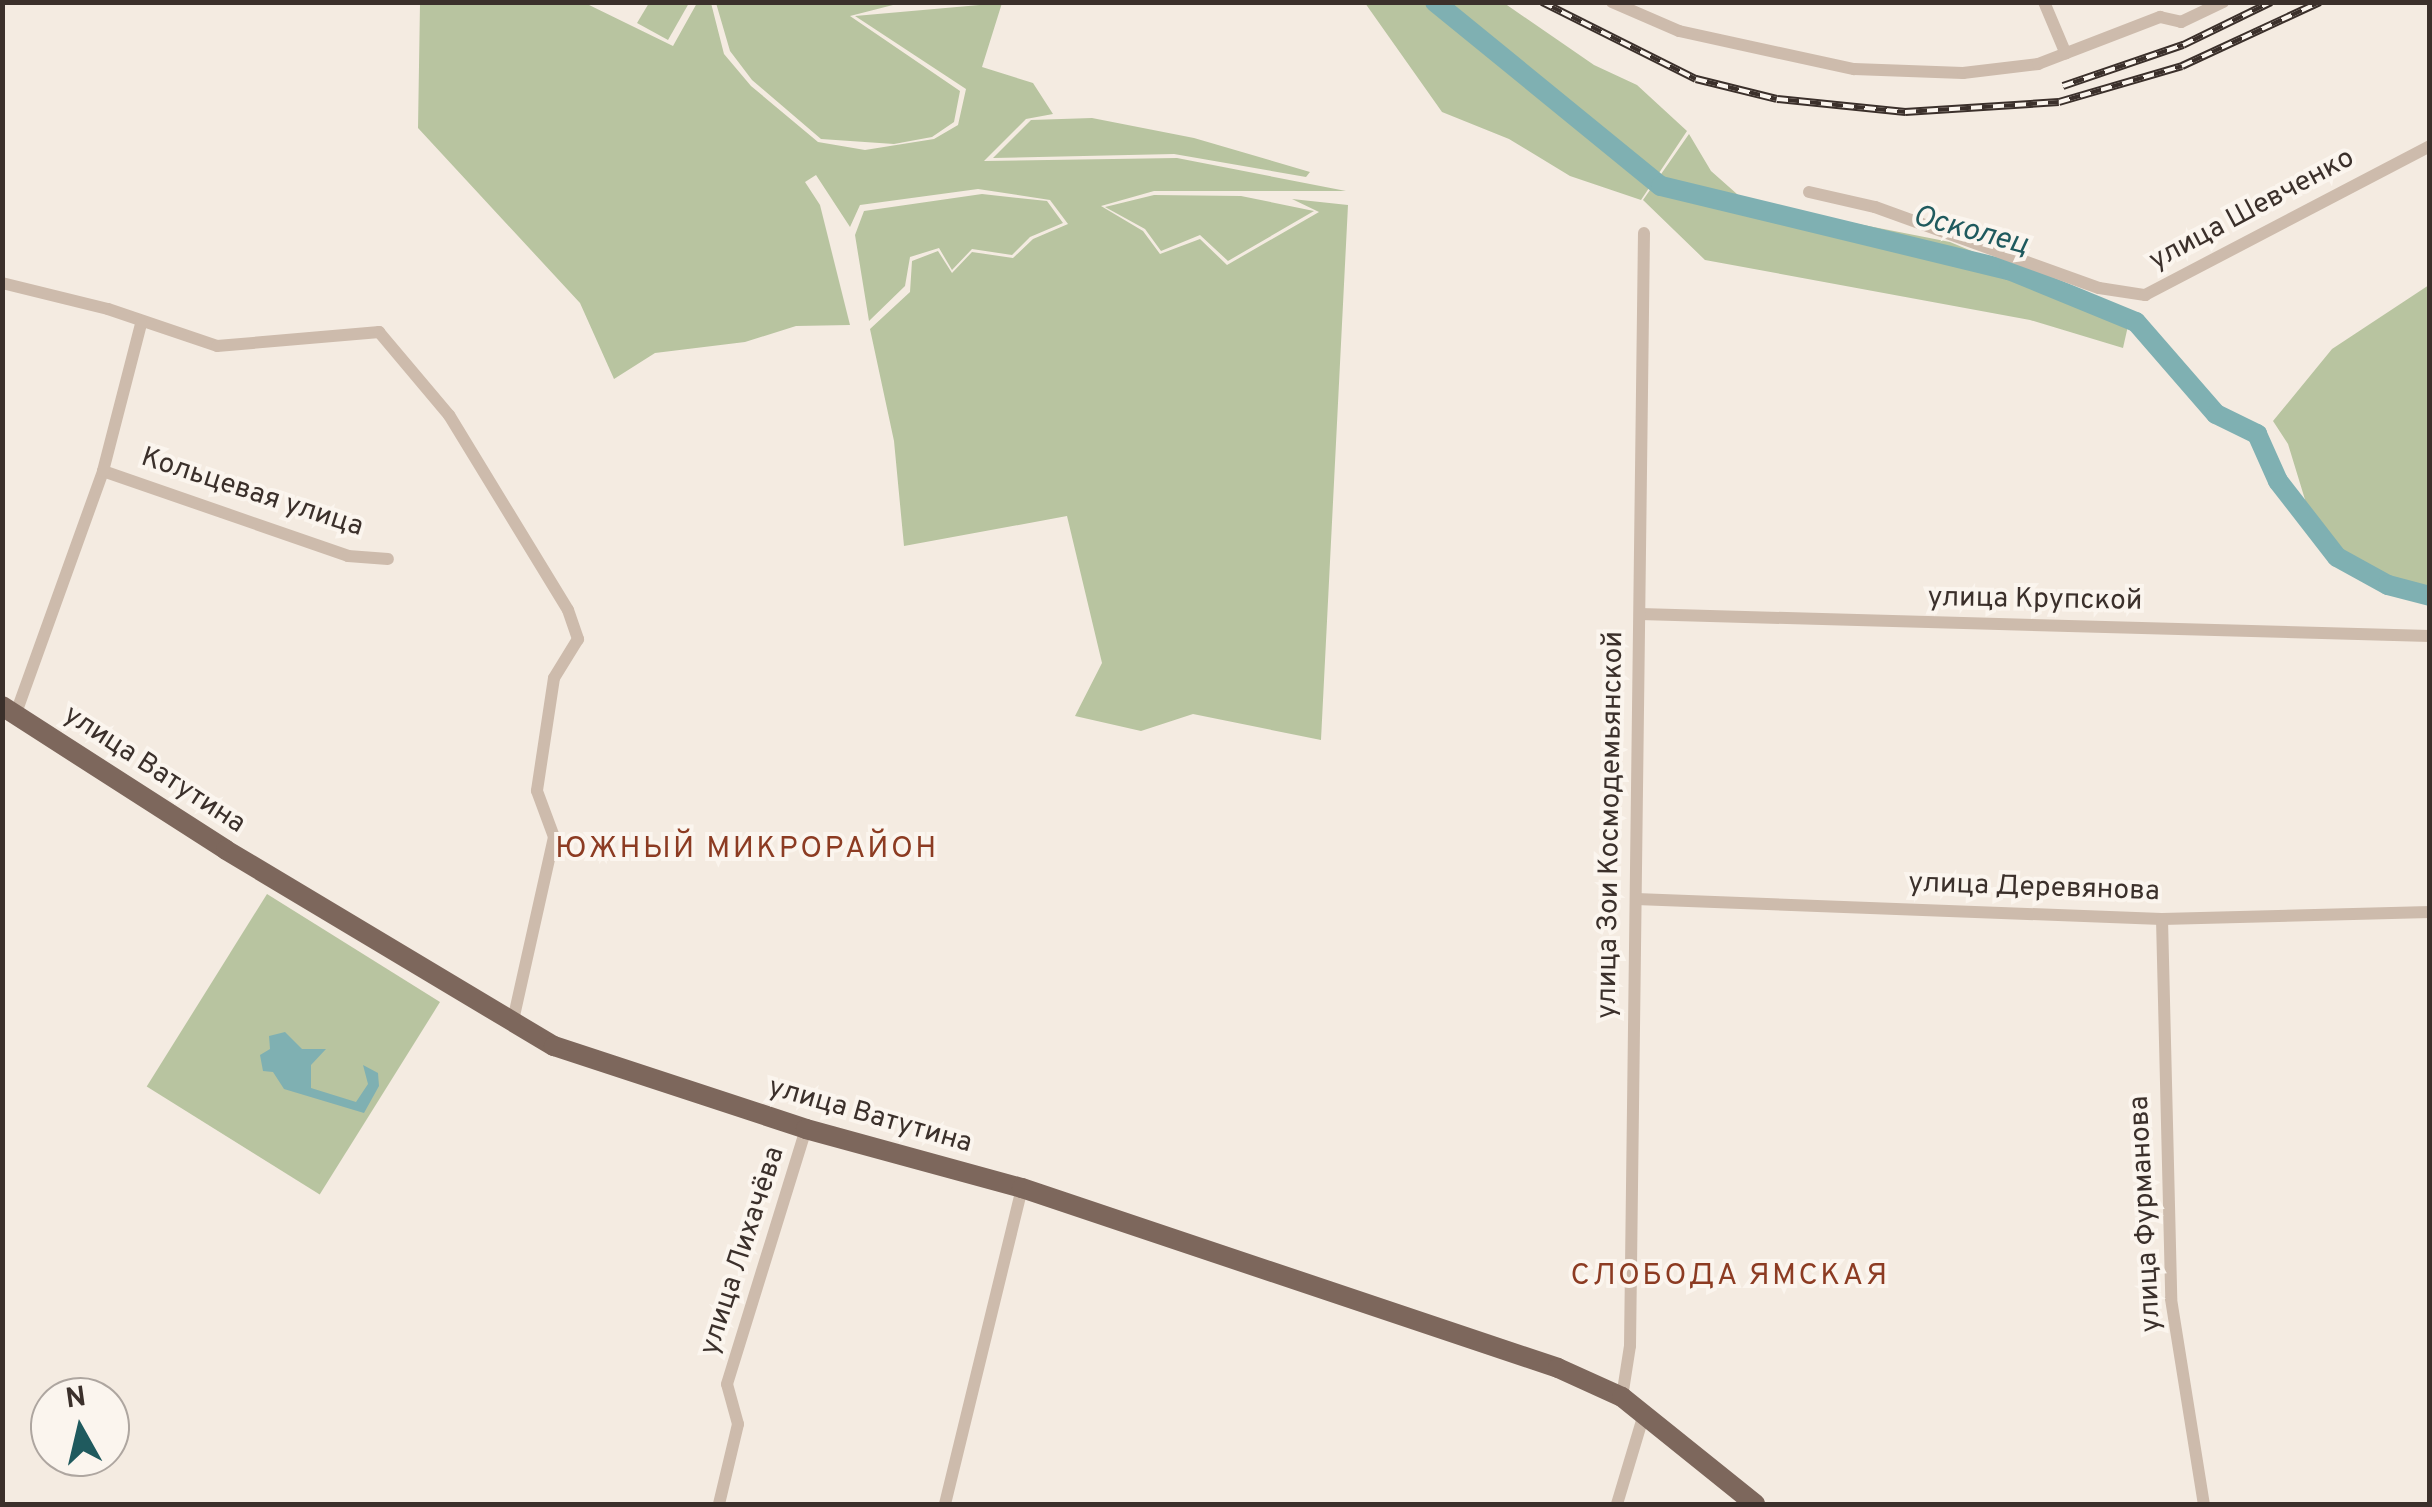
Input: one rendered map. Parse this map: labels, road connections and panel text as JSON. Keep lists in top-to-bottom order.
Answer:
{
  "streets": {
    "main road": ["улица Ватутина"],
    "street": [
      "улица Шевченко",
      "Кольцевая улица",
      "улица Крупской",
      "улица Зои Космодемьянской",
      "улица Деревянова",
      "улица Фурманова",
      "улица Лихачёва"
    ]
  },
  "crossings": [
    ["Кольцевая улица", "улица Ватутина"],
    ["улица Крупской", "улица Зои Космодемьянской"],
    ["улица Ватутина", "улица Зои Космодемьянской"],
    ["улица Ватутина", "улица Лихачёва"],
    ["улица Зои Космодемьянской", "улица Деревянова"],
    ["улица Деревянова", "улица Фурманова"]
  ],
  "districts": ["ЮЖНЫЙ МИКРОРАЙОН", "СЛОБОДА ЯМСКАЯ"],
  "water": ["Осколец"],
  "north": "top"
}
